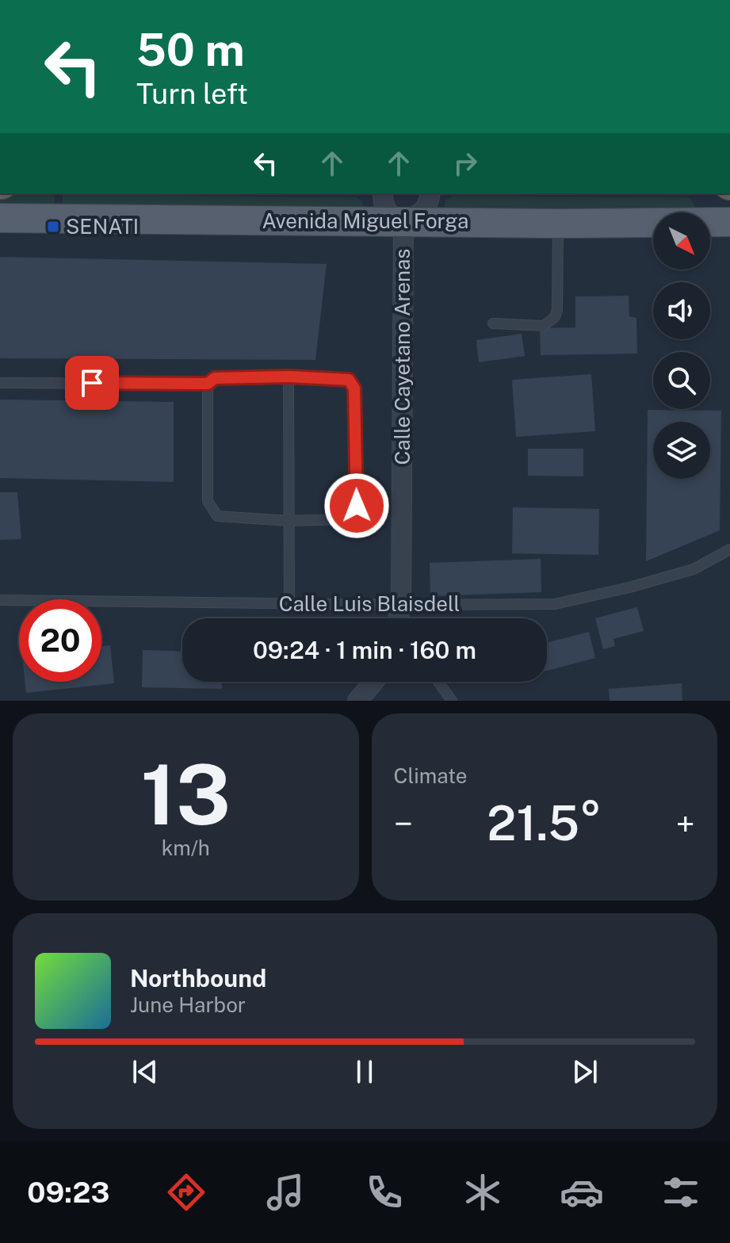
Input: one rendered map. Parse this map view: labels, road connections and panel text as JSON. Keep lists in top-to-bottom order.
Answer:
{
  "streets": {
    "main road": ["Avenida Miguel Forga"],
    "street": ["Calle Cayetano Arenas"],
    "lane": ["Calle Luis Blaisdell"]
  },
  "crossings": [
    ["Avenida Miguel Forga", "Calle Cayetano Arenas"],
    ["Calle Cayetano Arenas", "Calle Luis Blaisdell"]
  ],
  "places": {
    "transit": ["SENATI"]
  },
  "north": "bottom right",
  "page": {
    "turn": ["50 m", "Turn left"],
    "limit": "20",
    "trip": "09:24 · 1 min · 160 m",
    "tile": [
      ["13", "km/h"],
      "Climate"
    ],
    "heat": ["−", "21.5°", "+"],
    "song": ["Northbound", "June Harbor"],
    "tabs": "09:23"
  }
}
